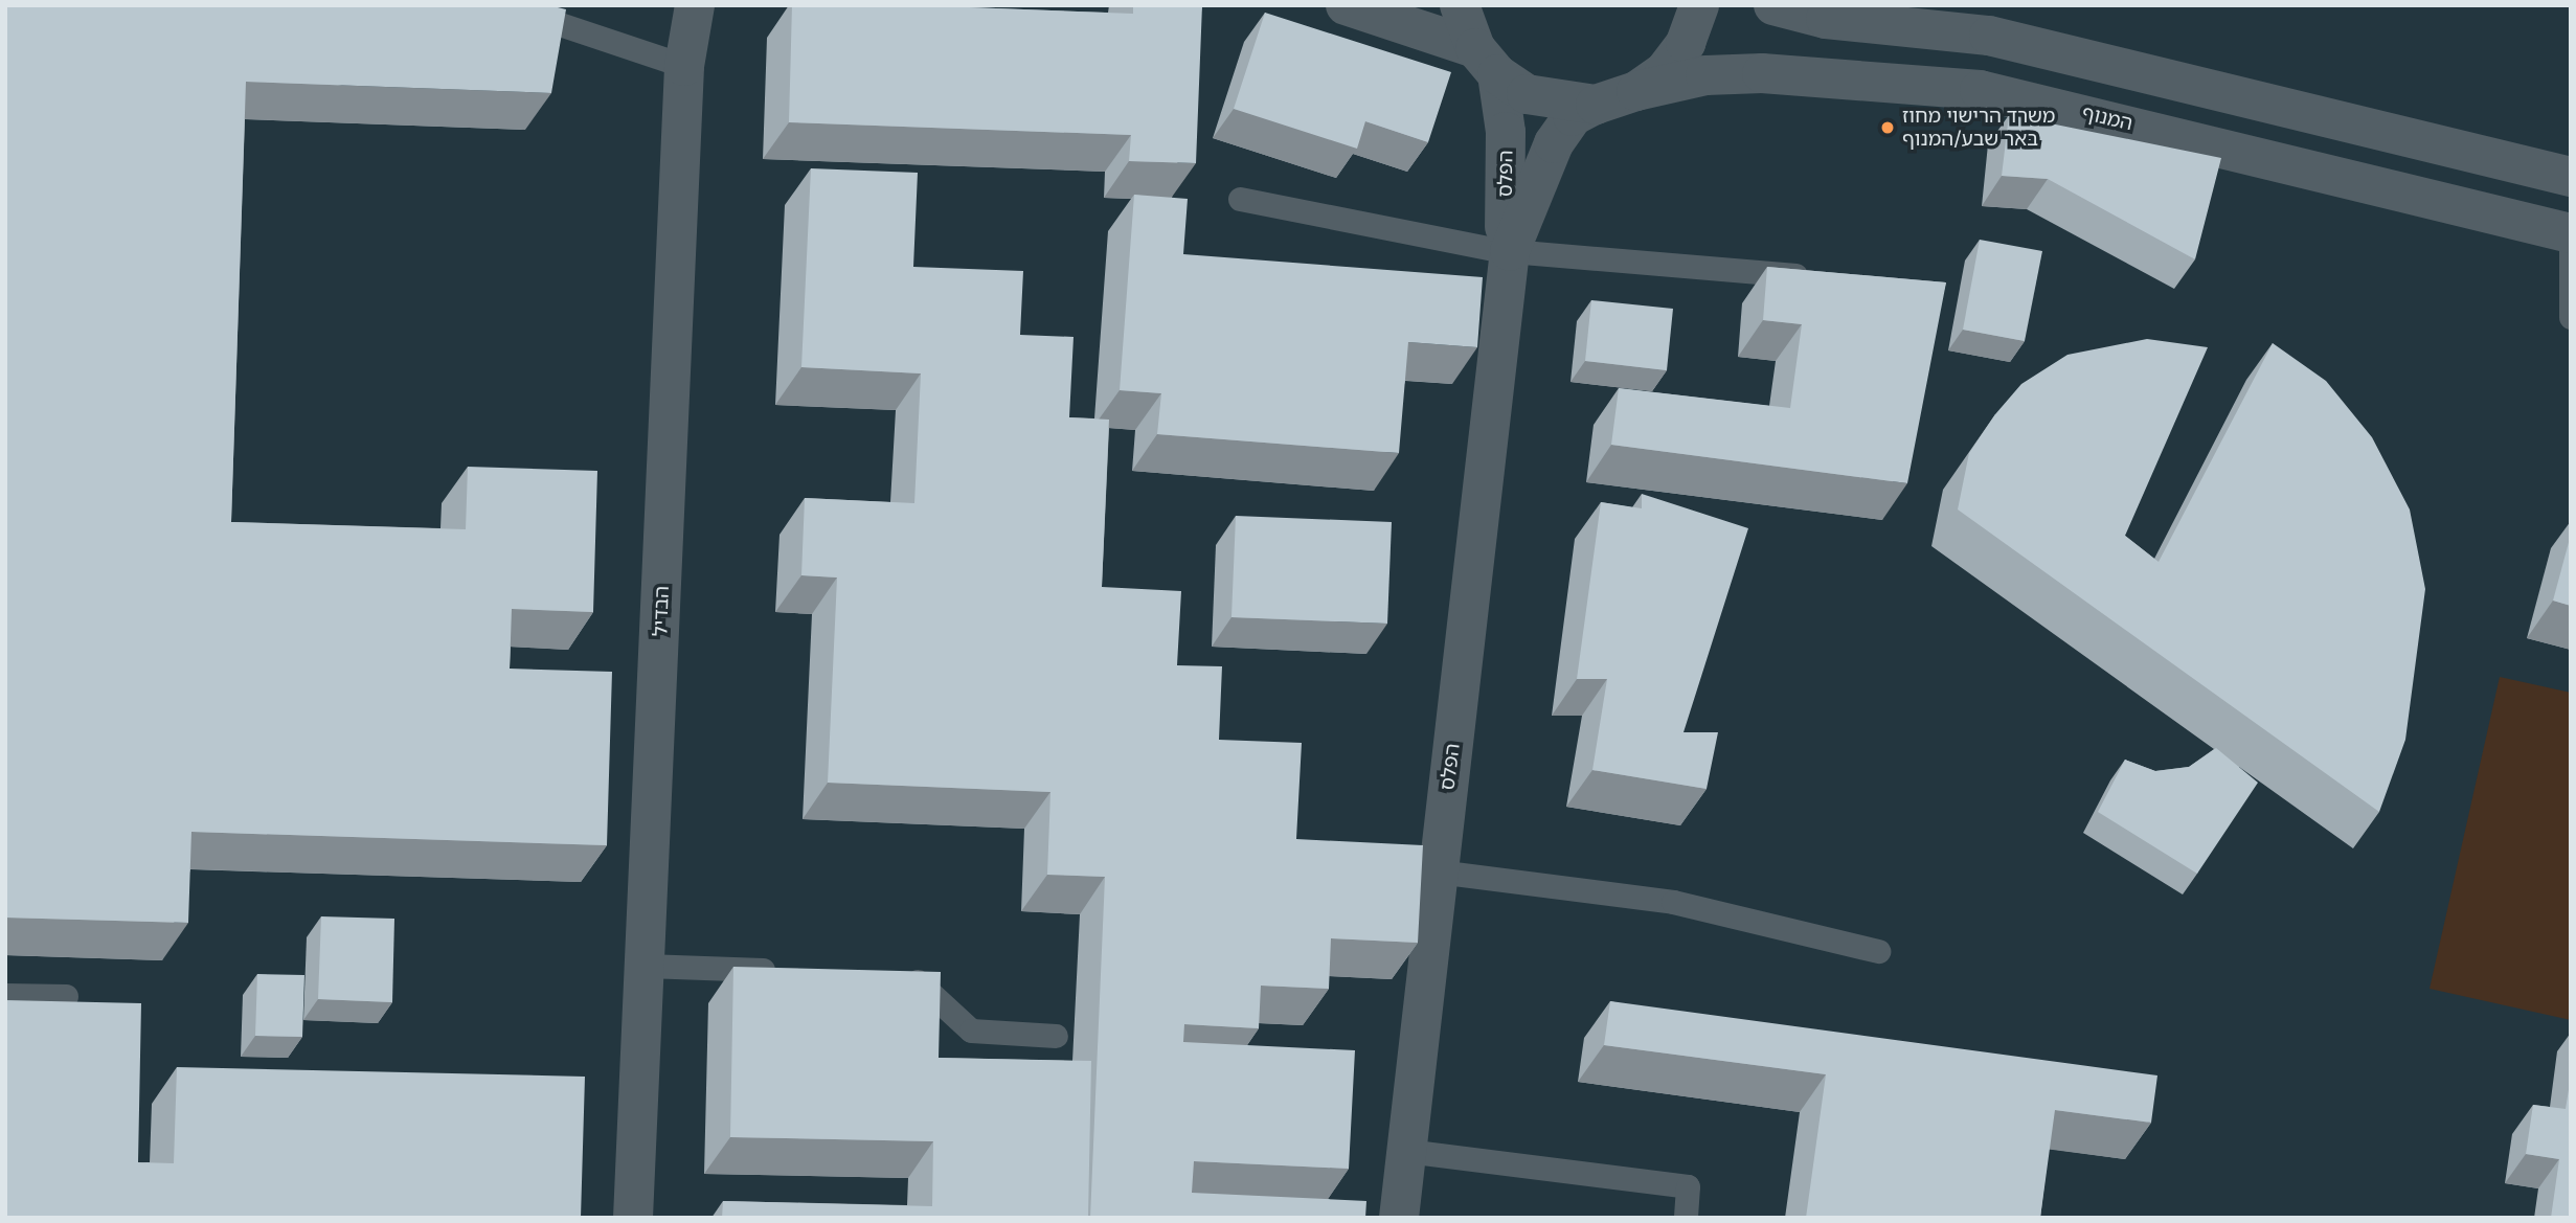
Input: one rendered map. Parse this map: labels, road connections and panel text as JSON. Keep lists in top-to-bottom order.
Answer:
{
  "streets": {
    "street": ["המנוף", "הפלס", "הבדיל"]
  },
  "places": ["משרד הרישוי מחוז באר שבע/המנוף"]
}
